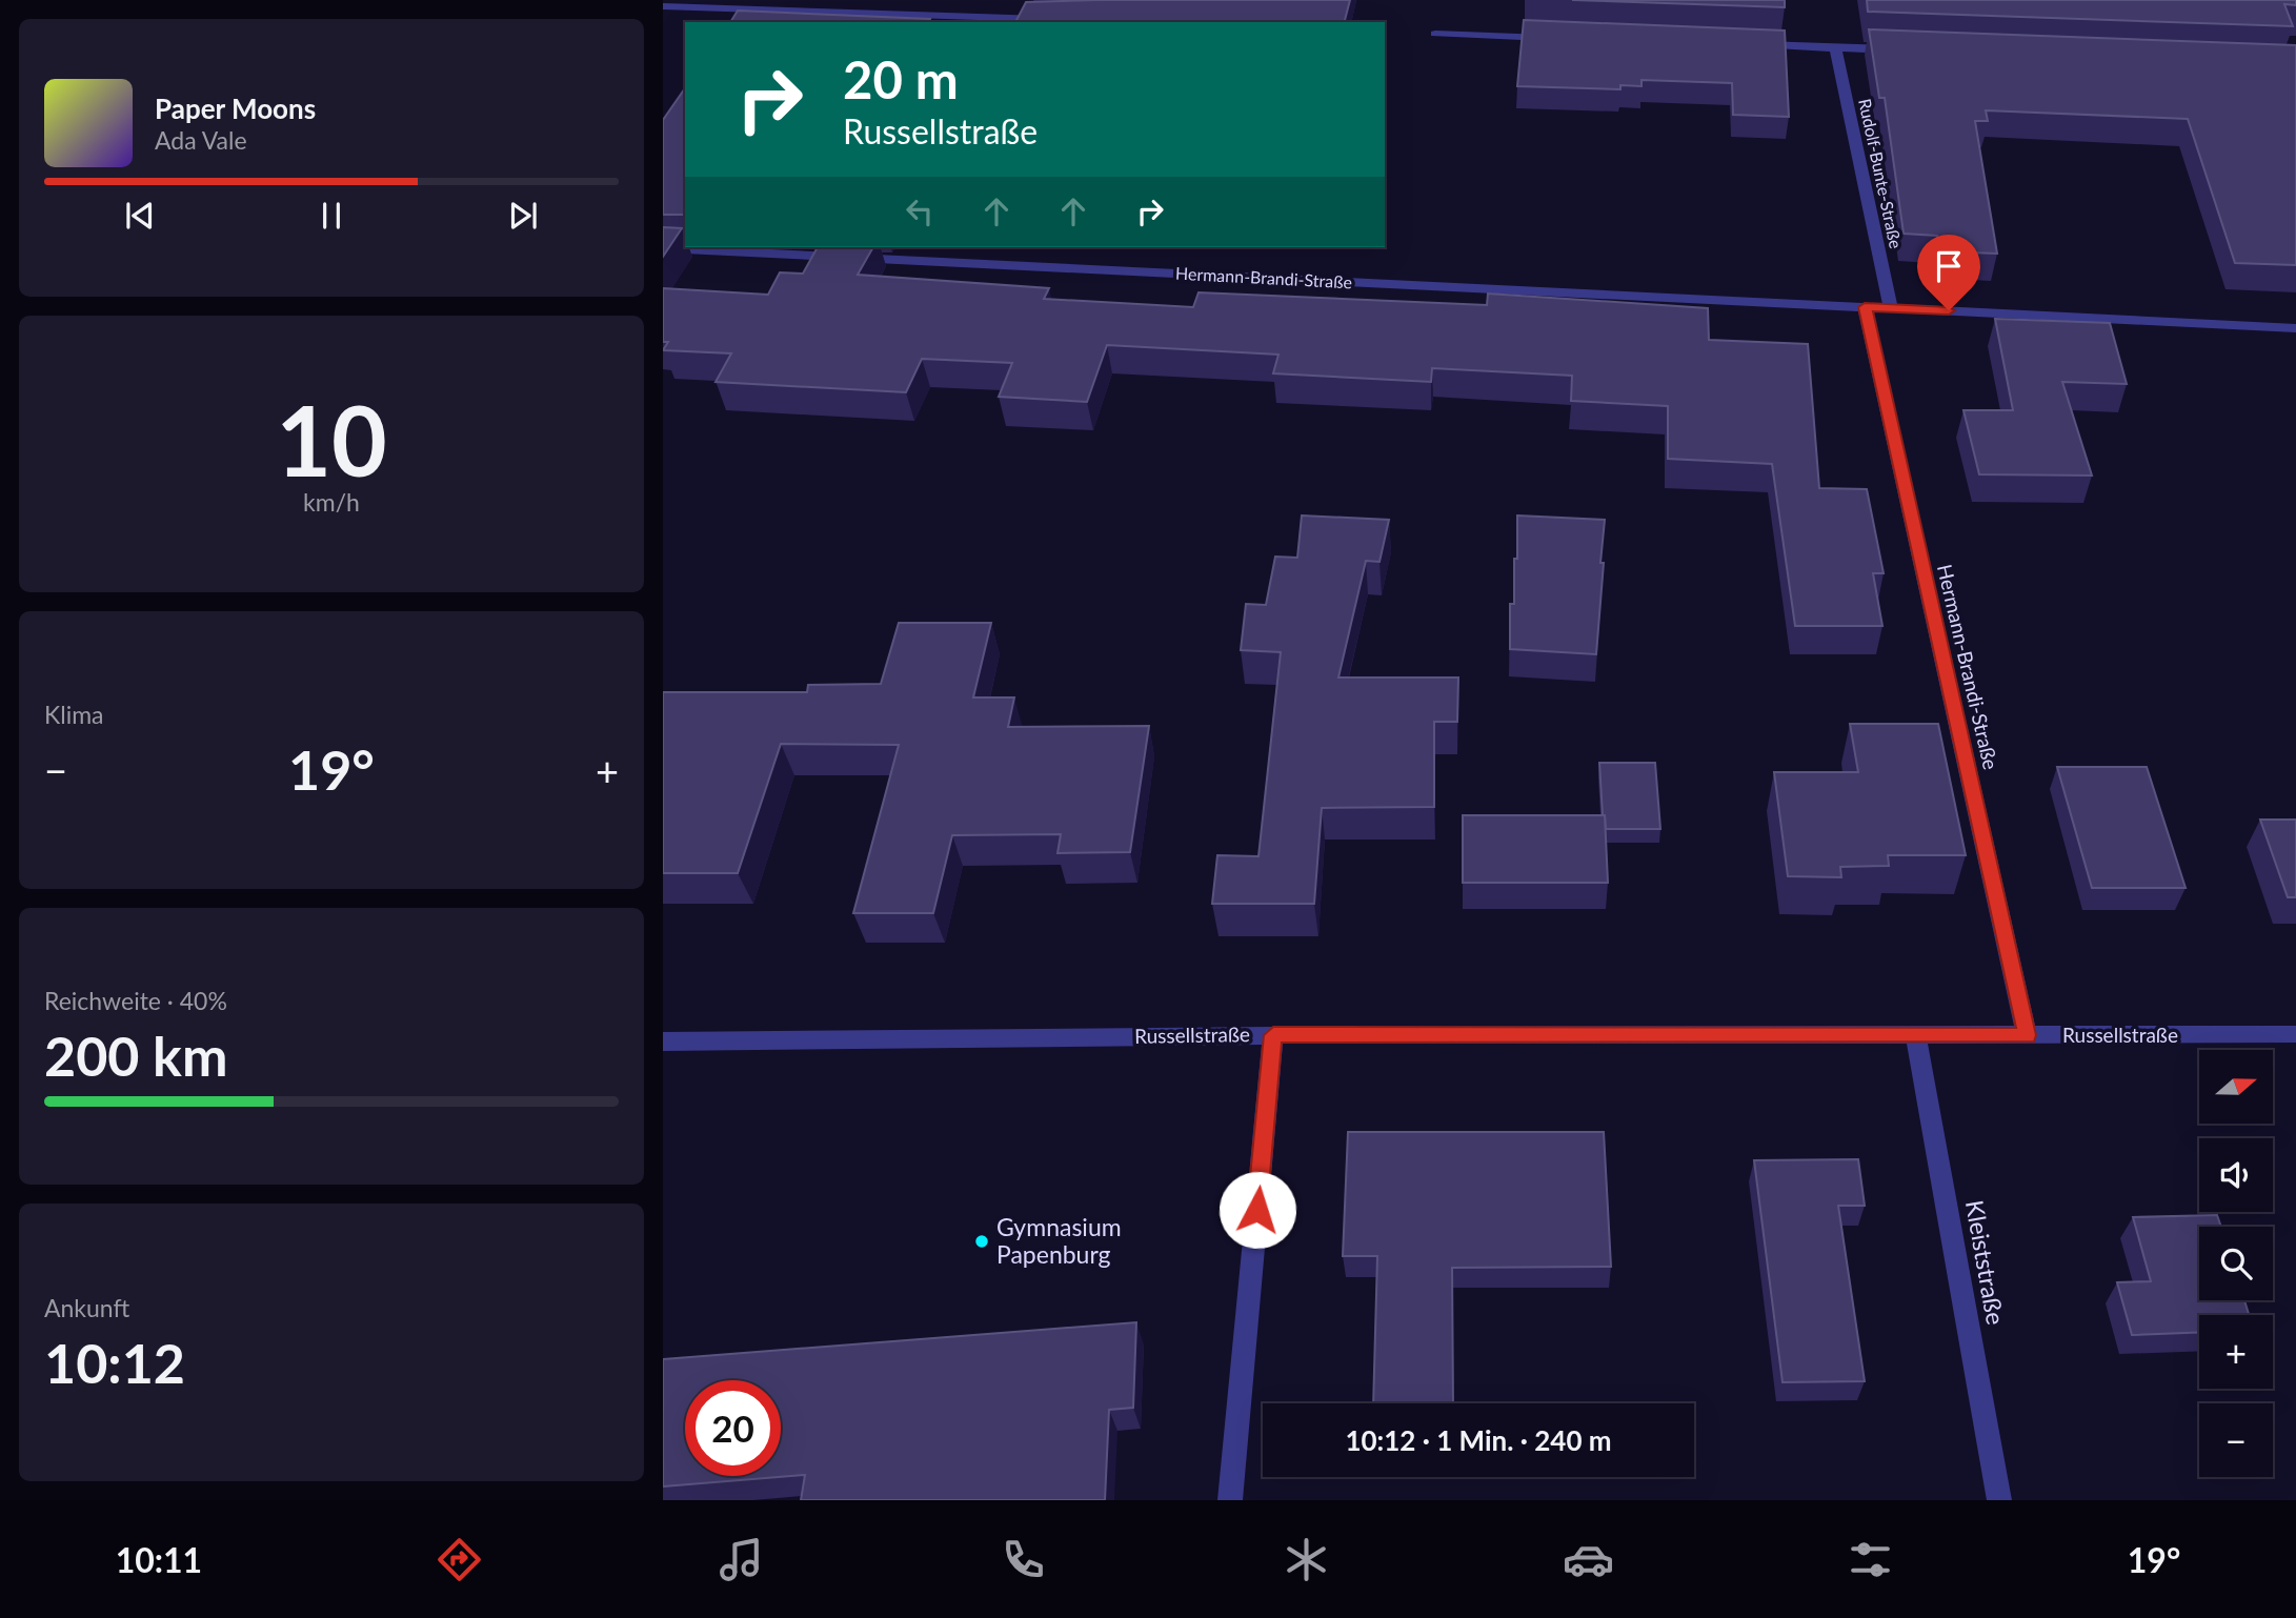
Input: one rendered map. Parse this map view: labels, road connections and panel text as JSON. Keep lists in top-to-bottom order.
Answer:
{
  "streets": {
    "street": [
      "Rudolf-Bunte-Straße",
      "Hermann-Brandi-Straße",
      "Russellstraße",
      "Kleiststraße"
    ]
  },
  "crossings": [
    ["Rudolf-Bunte-Straße", "Hermann-Brandi-Straße"],
    ["Hermann-Brandi-Straße", "Russellstraße"],
    ["Russellstraße", "Kleiststraße"]
  ],
  "places": ["Gymnasium Papenburg"],
  "north": "right",
  "page": {
    "turn": ["20 m", "Russellstraße"],
    "song": ["Paper Moons", "Ada Vale"],
    "tile": [
      ["10", "km/h"],
      "Klima",
      ["Reichweite · 40%", "200 km"],
      ["Ankunft", "10:12"]
    ],
    "heat": ["−", "19°", "+"],
    "map_buttons": ["+", "−"],
    "limit": "20",
    "trip": "10:12 · 1 Min. · 240 m",
    "tabs": ["10:11", "19°"]
  }
}
